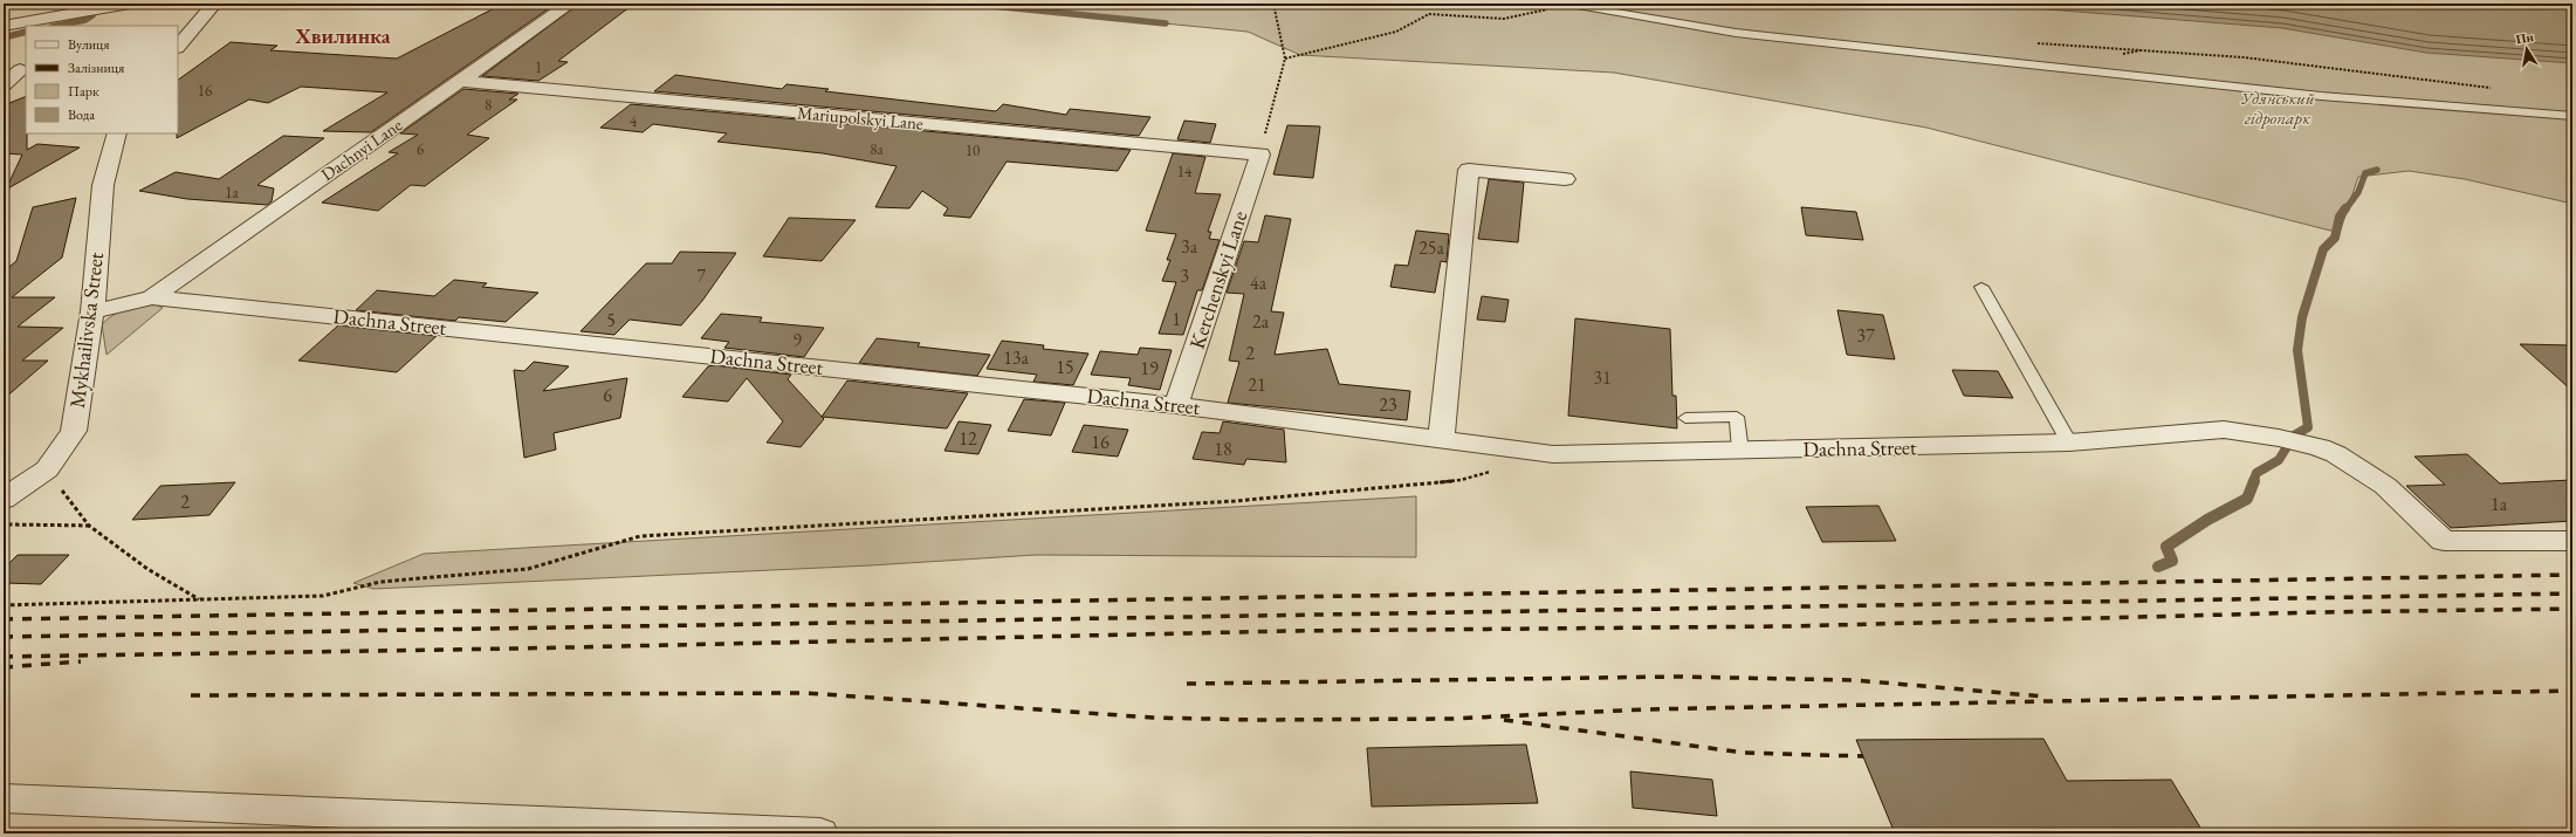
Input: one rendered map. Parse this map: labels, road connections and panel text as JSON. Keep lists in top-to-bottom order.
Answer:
{
  "streets": {
    "street": [
      "Mariupolskyi Lane",
      "Dachnyi Lane",
      "Kerchenskyi Lane",
      "Dachna Street",
      "Mykhailivska Street"
    ]
  },
  "crossings": [
    ["Mariupolskyi Lane", "Dachnyi Lane"],
    ["Mariupolskyi Lane", "Kerchenskyi Lane"],
    ["Dachnyi Lane", "Dachna Street"],
    ["Kerchenskyi Lane", "Dachna Street"],
    ["Dachna Street", "Mykhailivska Street"]
  ],
  "districts": ["Хвилинка"],
  "parks": ["Удянський гідропарк"],
  "house_numbers": [
    "1",
    "16",
    "8",
    "4",
    "6",
    "8а",
    "10",
    "14",
    "1а",
    "3а",
    "25а",
    "7",
    "3",
    "4а",
    "1",
    "5",
    "2а",
    "37",
    "9",
    "2",
    "13а",
    "15",
    "19",
    "31",
    "21",
    "6",
    "23",
    "12",
    "16",
    "18",
    "2",
    "1а"
  ],
  "legend": [
    "Вулиця",
    "Залізниця",
    "Парк",
    "Вода"
  ],
  "north": "top"
}
